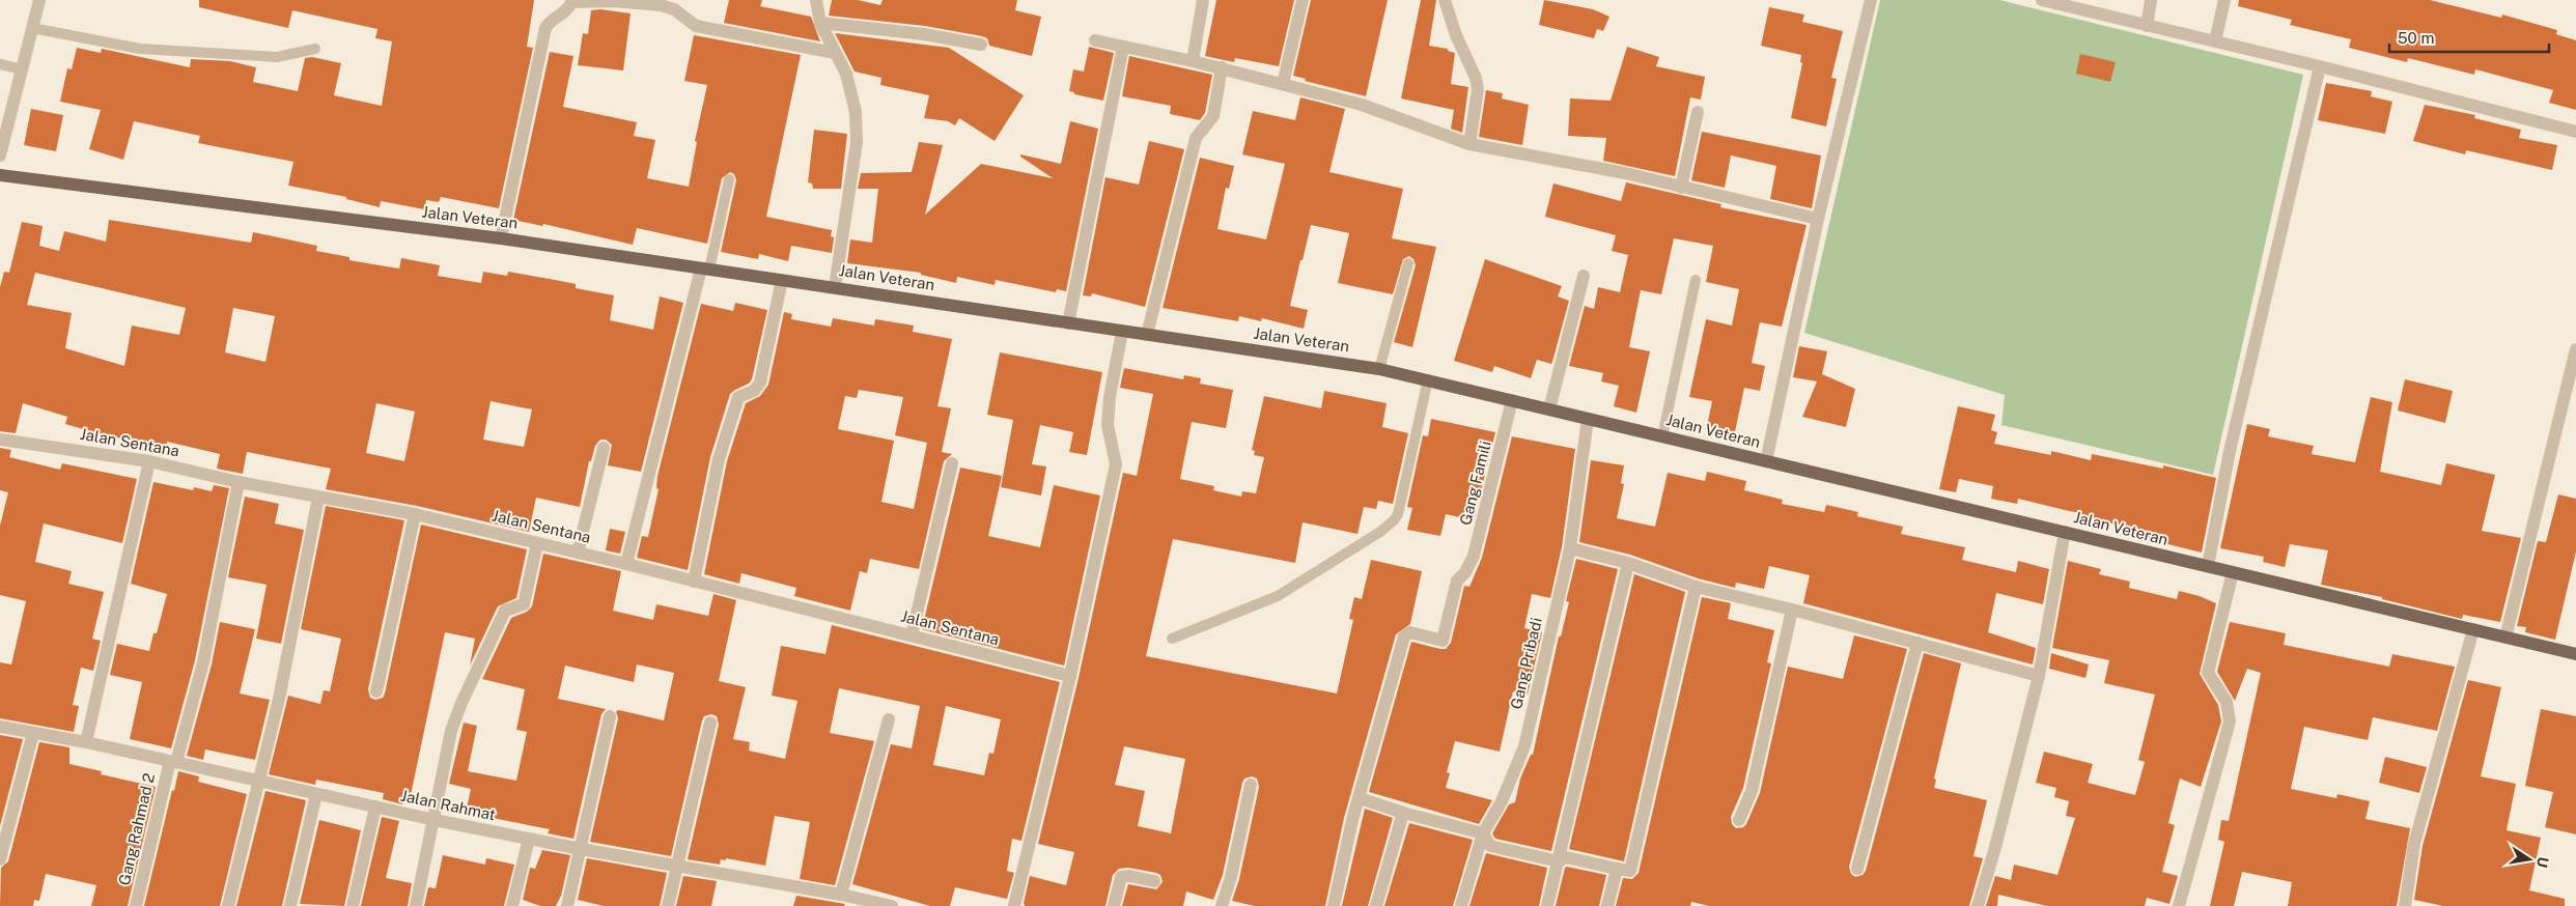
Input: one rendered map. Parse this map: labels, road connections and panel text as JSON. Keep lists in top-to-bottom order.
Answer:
{
  "streets": {
    "main road": ["Jalan Veteran"],
    "street": [
      "Jalan Sentana",
      "Gang Famili",
      "Gang Pribadi",
      "Jalan Rahmat",
      "Gang Rahmad 2"
    ]
  },
  "crossings": [
    ["Jalan Veteran", "Gang Famili"],
    ["Jalan Veteran", "Gang Pribadi"],
    ["Jalan Sentana", "Gang Rahmad 2"],
    ["Jalan Rahmat", "Gang Rahmad 2"]
  ],
  "scale_bar": "50 m",
  "north": "right"
}
